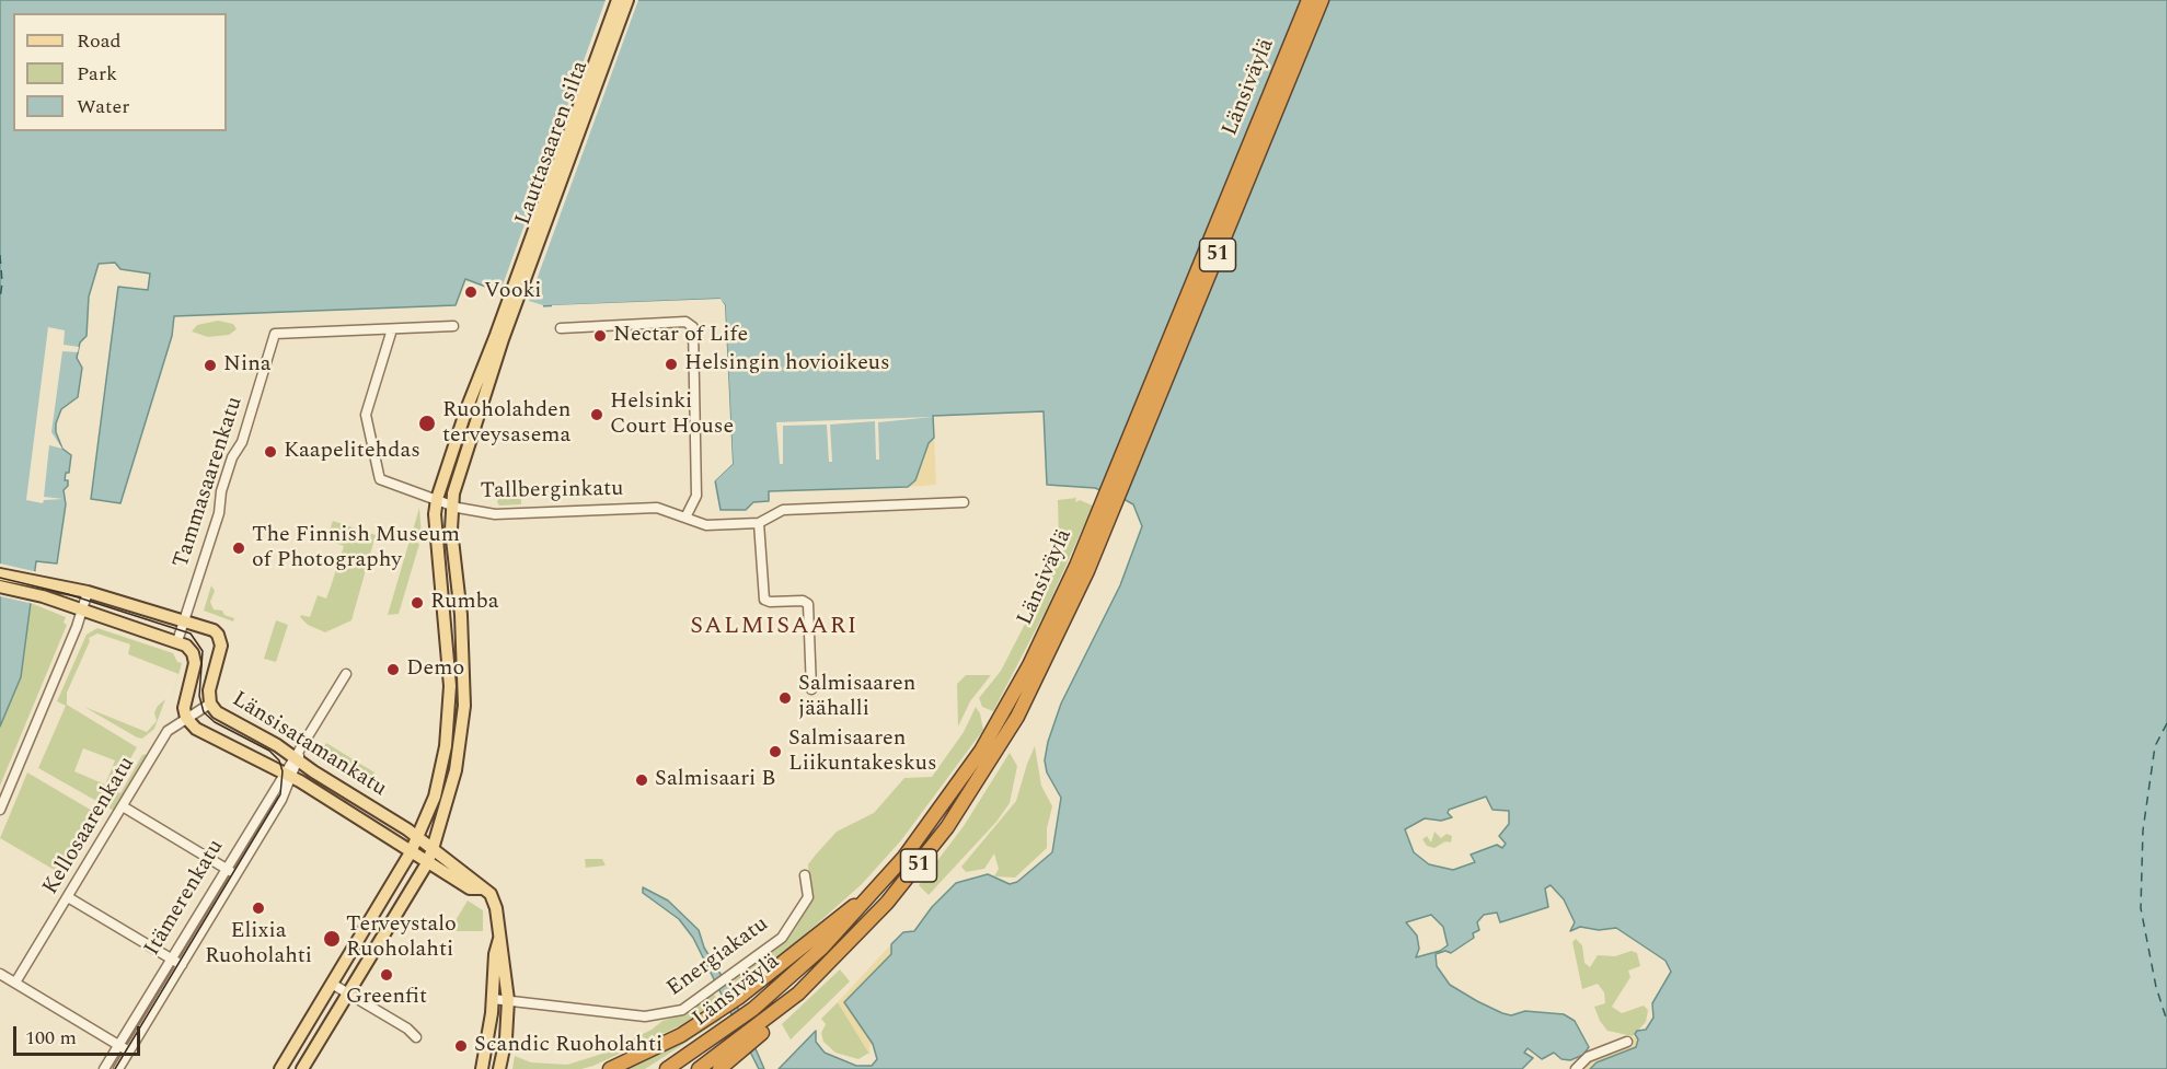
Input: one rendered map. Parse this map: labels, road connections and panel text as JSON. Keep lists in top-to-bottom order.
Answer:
{
  "streets": {
    "highway": ["Länsiväylä", "51"],
    "main road": ["Lauttasaaren silta", "Länsisatamankatu"],
    "street": [
      "Tammasaarenkatu",
      "Tallberginkatu",
      "Kellosaarenkatu",
      "Itämerenkatu",
      "Energiakatu"
    ]
  },
  "crossings": [
    ["Tammasaarenkatu", "Tallberginkatu"],
    ["Tammasaarenkatu", "Länsisatamankatu"],
    ["Länsisatamankatu", "Kellosaarenkatu"],
    ["Länsisatamankatu", "Itämerenkatu"]
  ],
  "districts": ["SALMISAARI"],
  "places": [
    "Vooki",
    "Nectar of Life",
    "Helsingin hovioikeus",
    "Nina",
    "Helsinki Court House",
    "Ruoholahden terveysasema",
    "Kaapelitehdas",
    "The Finnish Museum of Photography",
    "Rumba",
    "Demo",
    "Salmisaaren jäähalli",
    "Salmisaaren Liikuntakeskus",
    "Salmisaari B",
    "Elixia Ruoholahti",
    "Terveystalo Ruoholahti",
    "Greenfit",
    "Scandic Ruoholahti"
  ],
  "legend": ["Road", "Park", "Water"],
  "scale_bar": "100 m"
}
